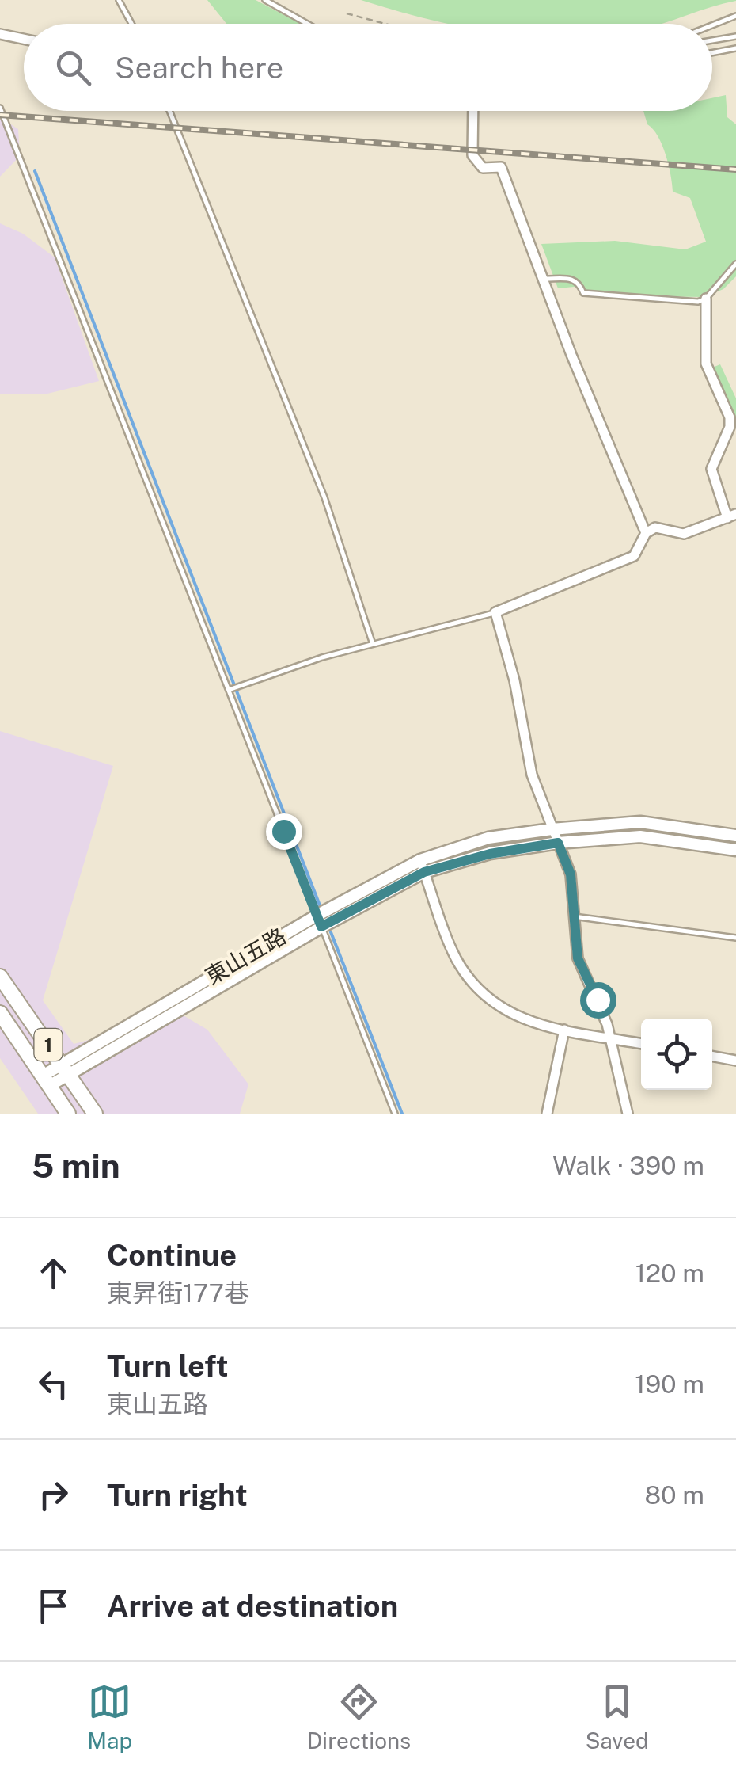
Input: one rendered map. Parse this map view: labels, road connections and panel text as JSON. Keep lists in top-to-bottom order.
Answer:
{
  "streets": {
    "main road": ["1"],
    "street": ["東山五路"]
  },
  "crossings": [
    ["東山五路", "1"]
  ],
  "page": {
    "search": "Search here",
    "heading": ["5 min", "Walk · 390 m"],
    "list": [
      ["Continue", "東昇街177巷", "120 m"],
      ["Turn left", "東山五路", "190 m"],
      ["Turn right", "80 m"],
      "Arrive at destination"
    ],
    "nav": ["Map", "Directions", "Saved"]
  }
}
